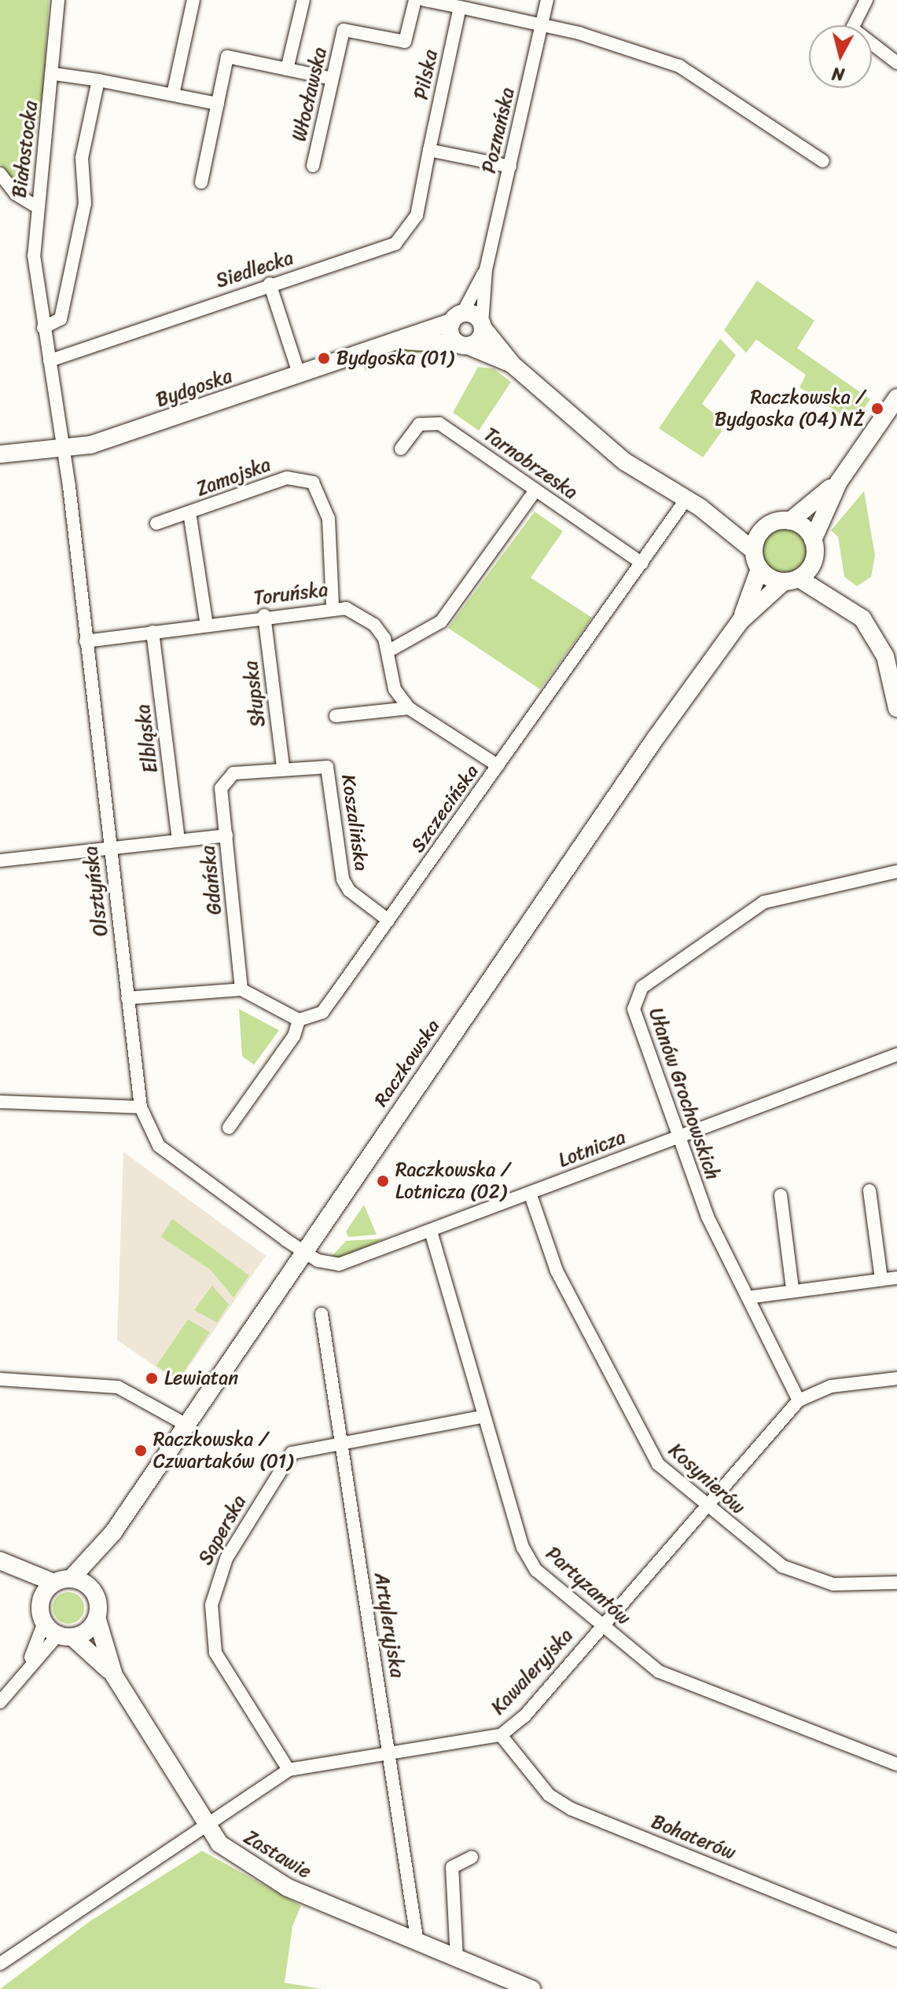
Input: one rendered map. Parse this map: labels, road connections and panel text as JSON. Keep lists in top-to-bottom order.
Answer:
{
  "streets": {
    "street": [
      "Pilska",
      "Włocławska",
      "Poznańska",
      "Białostocka",
      "Siedlecka",
      "Bydgoska",
      "Tarnobrzeska",
      "Zamojska",
      "Toruńska",
      "Słupska",
      "Elbląska",
      "Szczecińska",
      "Koszalińska",
      "Gdańska",
      "Olsztyńska",
      "Raczkowska",
      "Ułanów Grochowskich",
      "Lotnicza",
      "Kosynierów",
      "Saperska",
      "Partyzantów",
      "Artyleryjska",
      "Kawaleryjska",
      "Bohaterów",
      "Zastawie"
    ]
  },
  "crossings": [
    ["Pilska", "Włocławska"],
    ["Pilska", "Siedlecka"],
    ["Poznańska", "Bydgoska"],
    ["Białostocka", "Siedlecka"],
    ["Białostocka", "Bydgoska"],
    ["Białostocka", "Olsztyńska"],
    ["Bydgoska", "Szczecińska"],
    ["Bydgoska", "Olsztyńska"],
    ["Bydgoska", "Raczkowska"],
    ["Tarnobrzeska", "Szczecińska"],
    ["Zamojska", "Toruńska"],
    ["Toruńska", "Słupska"],
    ["Toruńska", "Elbląska"],
    ["Toruńska", "Szczecińska"],
    ["Toruńska", "Olsztyńska"],
    ["Słupska", "Koszalińska"],
    ["Szczecińska", "Koszalińska"],
    ["Koszalińska", "Gdańska"],
    ["Olsztyńska", "Raczkowska"],
    ["Olsztyńska", "Lotnicza"],
    ["Raczkowska", "Lotnicza"],
    ["Ułanów Grochowskich", "Lotnicza"],
    ["Ułanów Grochowskich", "Kawaleryjska"],
    ["Lotnicza", "Kosynierów"],
    ["Lotnicza", "Partyzantów"],
    ["Kosynierów", "Kawaleryjska"],
    ["Saperska", "Partyzantów"],
    ["Saperska", "Artyleryjska"],
    ["Saperska", "Kawaleryjska"],
    ["Partyzantów", "Kawaleryjska"],
    ["Artyleryjska", "Kawaleryjska"],
    ["Artyleryjska", "Zastawie"],
    ["Kawaleryjska", "Bohaterów"],
    ["Kawaleryjska", "Zastawie"]
  ],
  "places": [
    "Bydgoska (01)",
    "Raczkowska / Bydgoska (04) NŻ",
    "Raczkowska / Lotnicza (02)",
    "Lewiatan",
    "Raczkowska / Czwartaków (01)"
  ],
  "north": "bottom"
}
